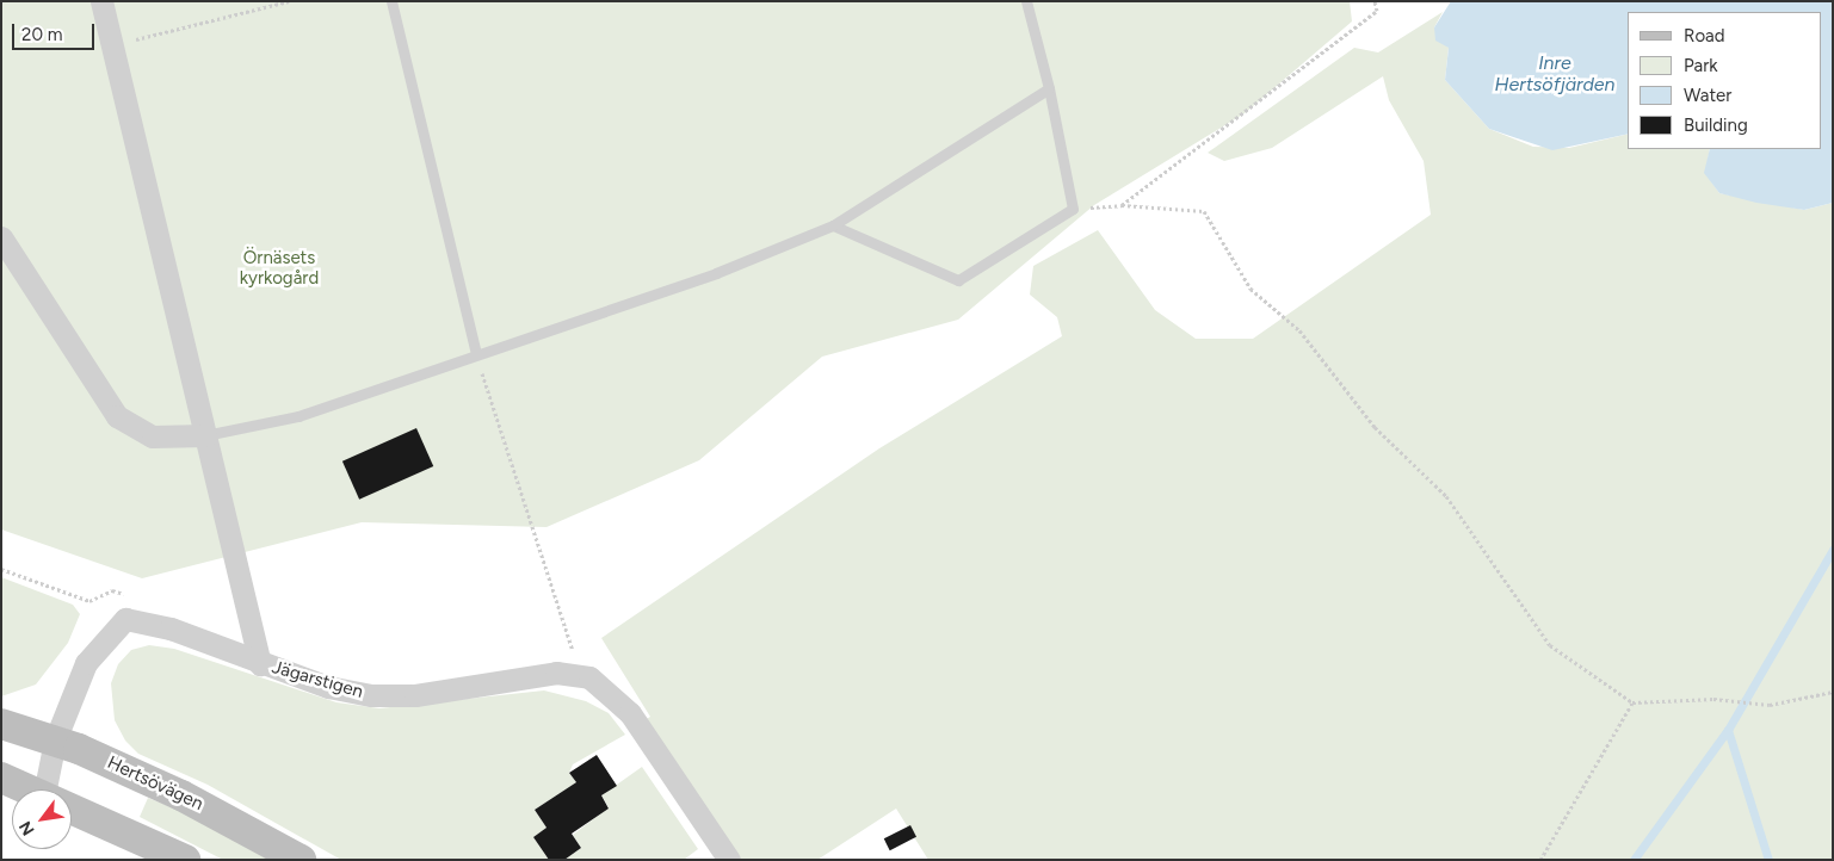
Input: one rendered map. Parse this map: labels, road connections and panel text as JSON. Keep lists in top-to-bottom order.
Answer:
{
  "streets": {
    "main road": ["Hertsövägen"],
    "street": ["Jägarstigen"]
  },
  "crossings": [
    ["Jägarstigen", "Hertsövägen"]
  ],
  "water": ["Inre Hertsöfjärden"],
  "parks": ["Örnäsets kyrkogård"],
  "legend": [
    "Road",
    "Park",
    "Water",
    "Building"
  ],
  "scale_bar": "20 m",
  "north": "bottom left"
}
